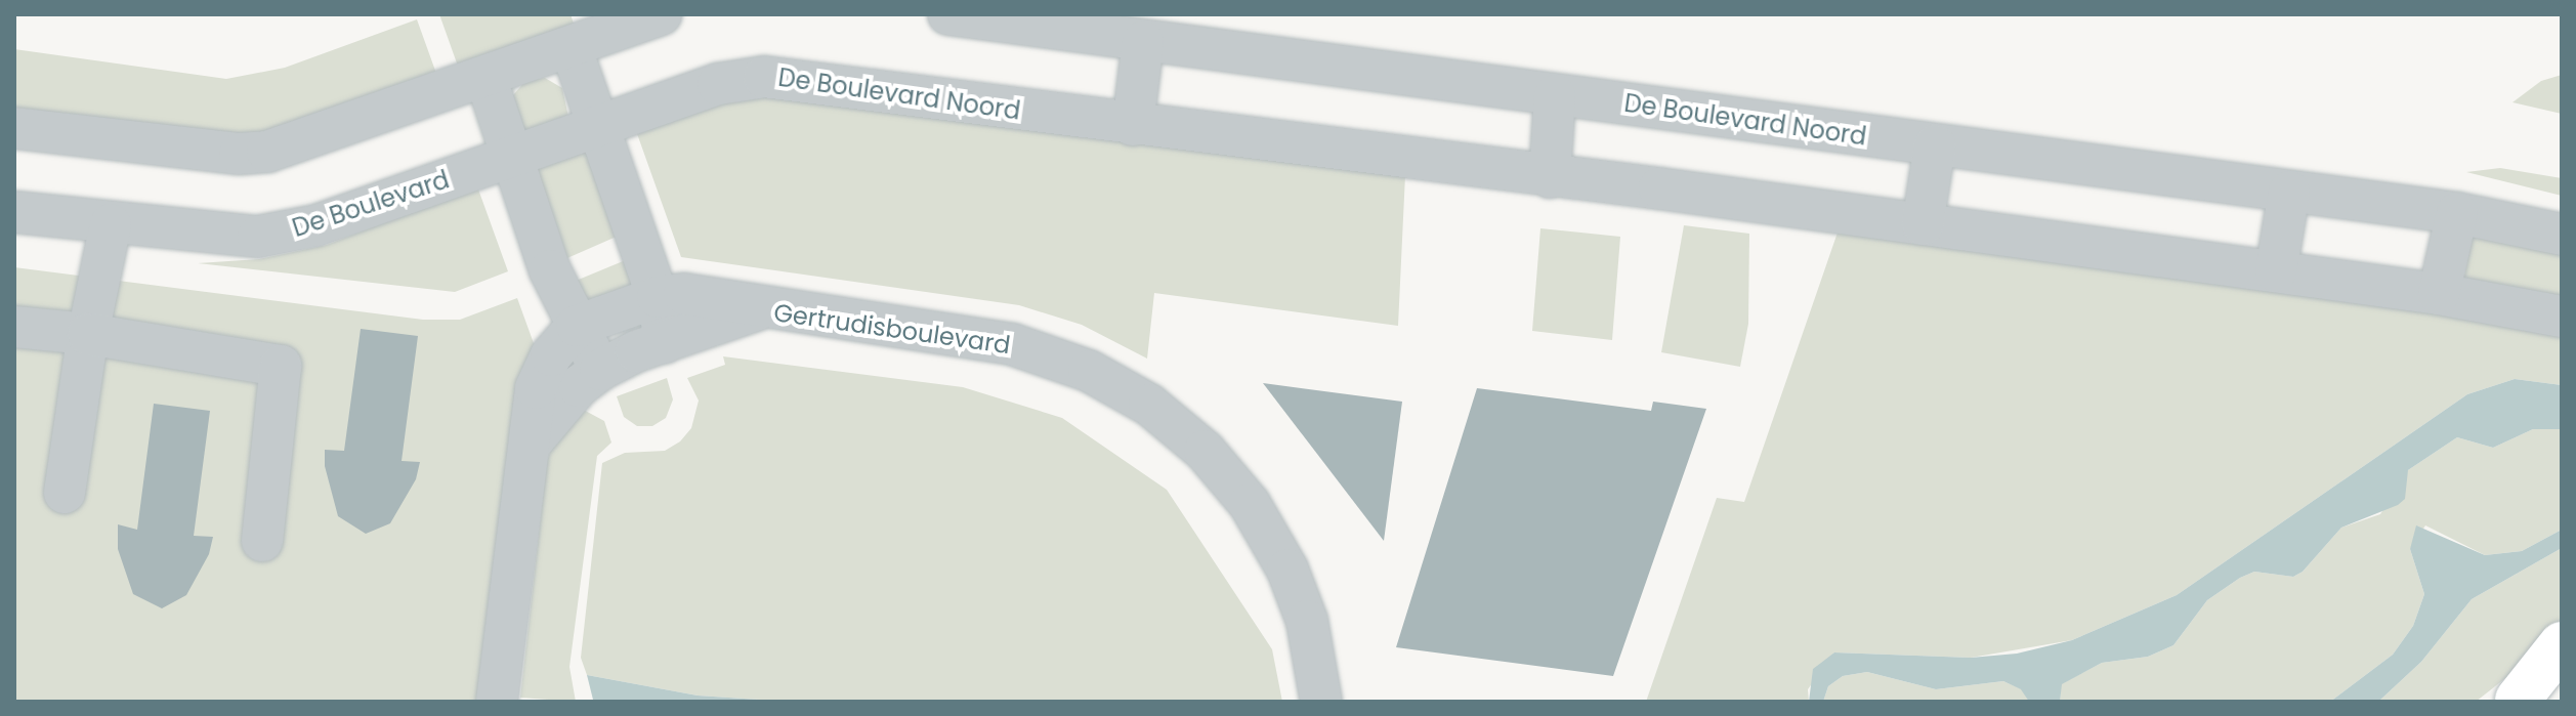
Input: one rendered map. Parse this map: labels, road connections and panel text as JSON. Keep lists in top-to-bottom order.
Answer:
{
  "streets": {
    "street": ["De Boulevard Noord", "De Boulevard", "Gertrudisboulevard"]
  },
  "crossings": [
    ["De Boulevard Noord", "De Boulevard"]
  ]
}
